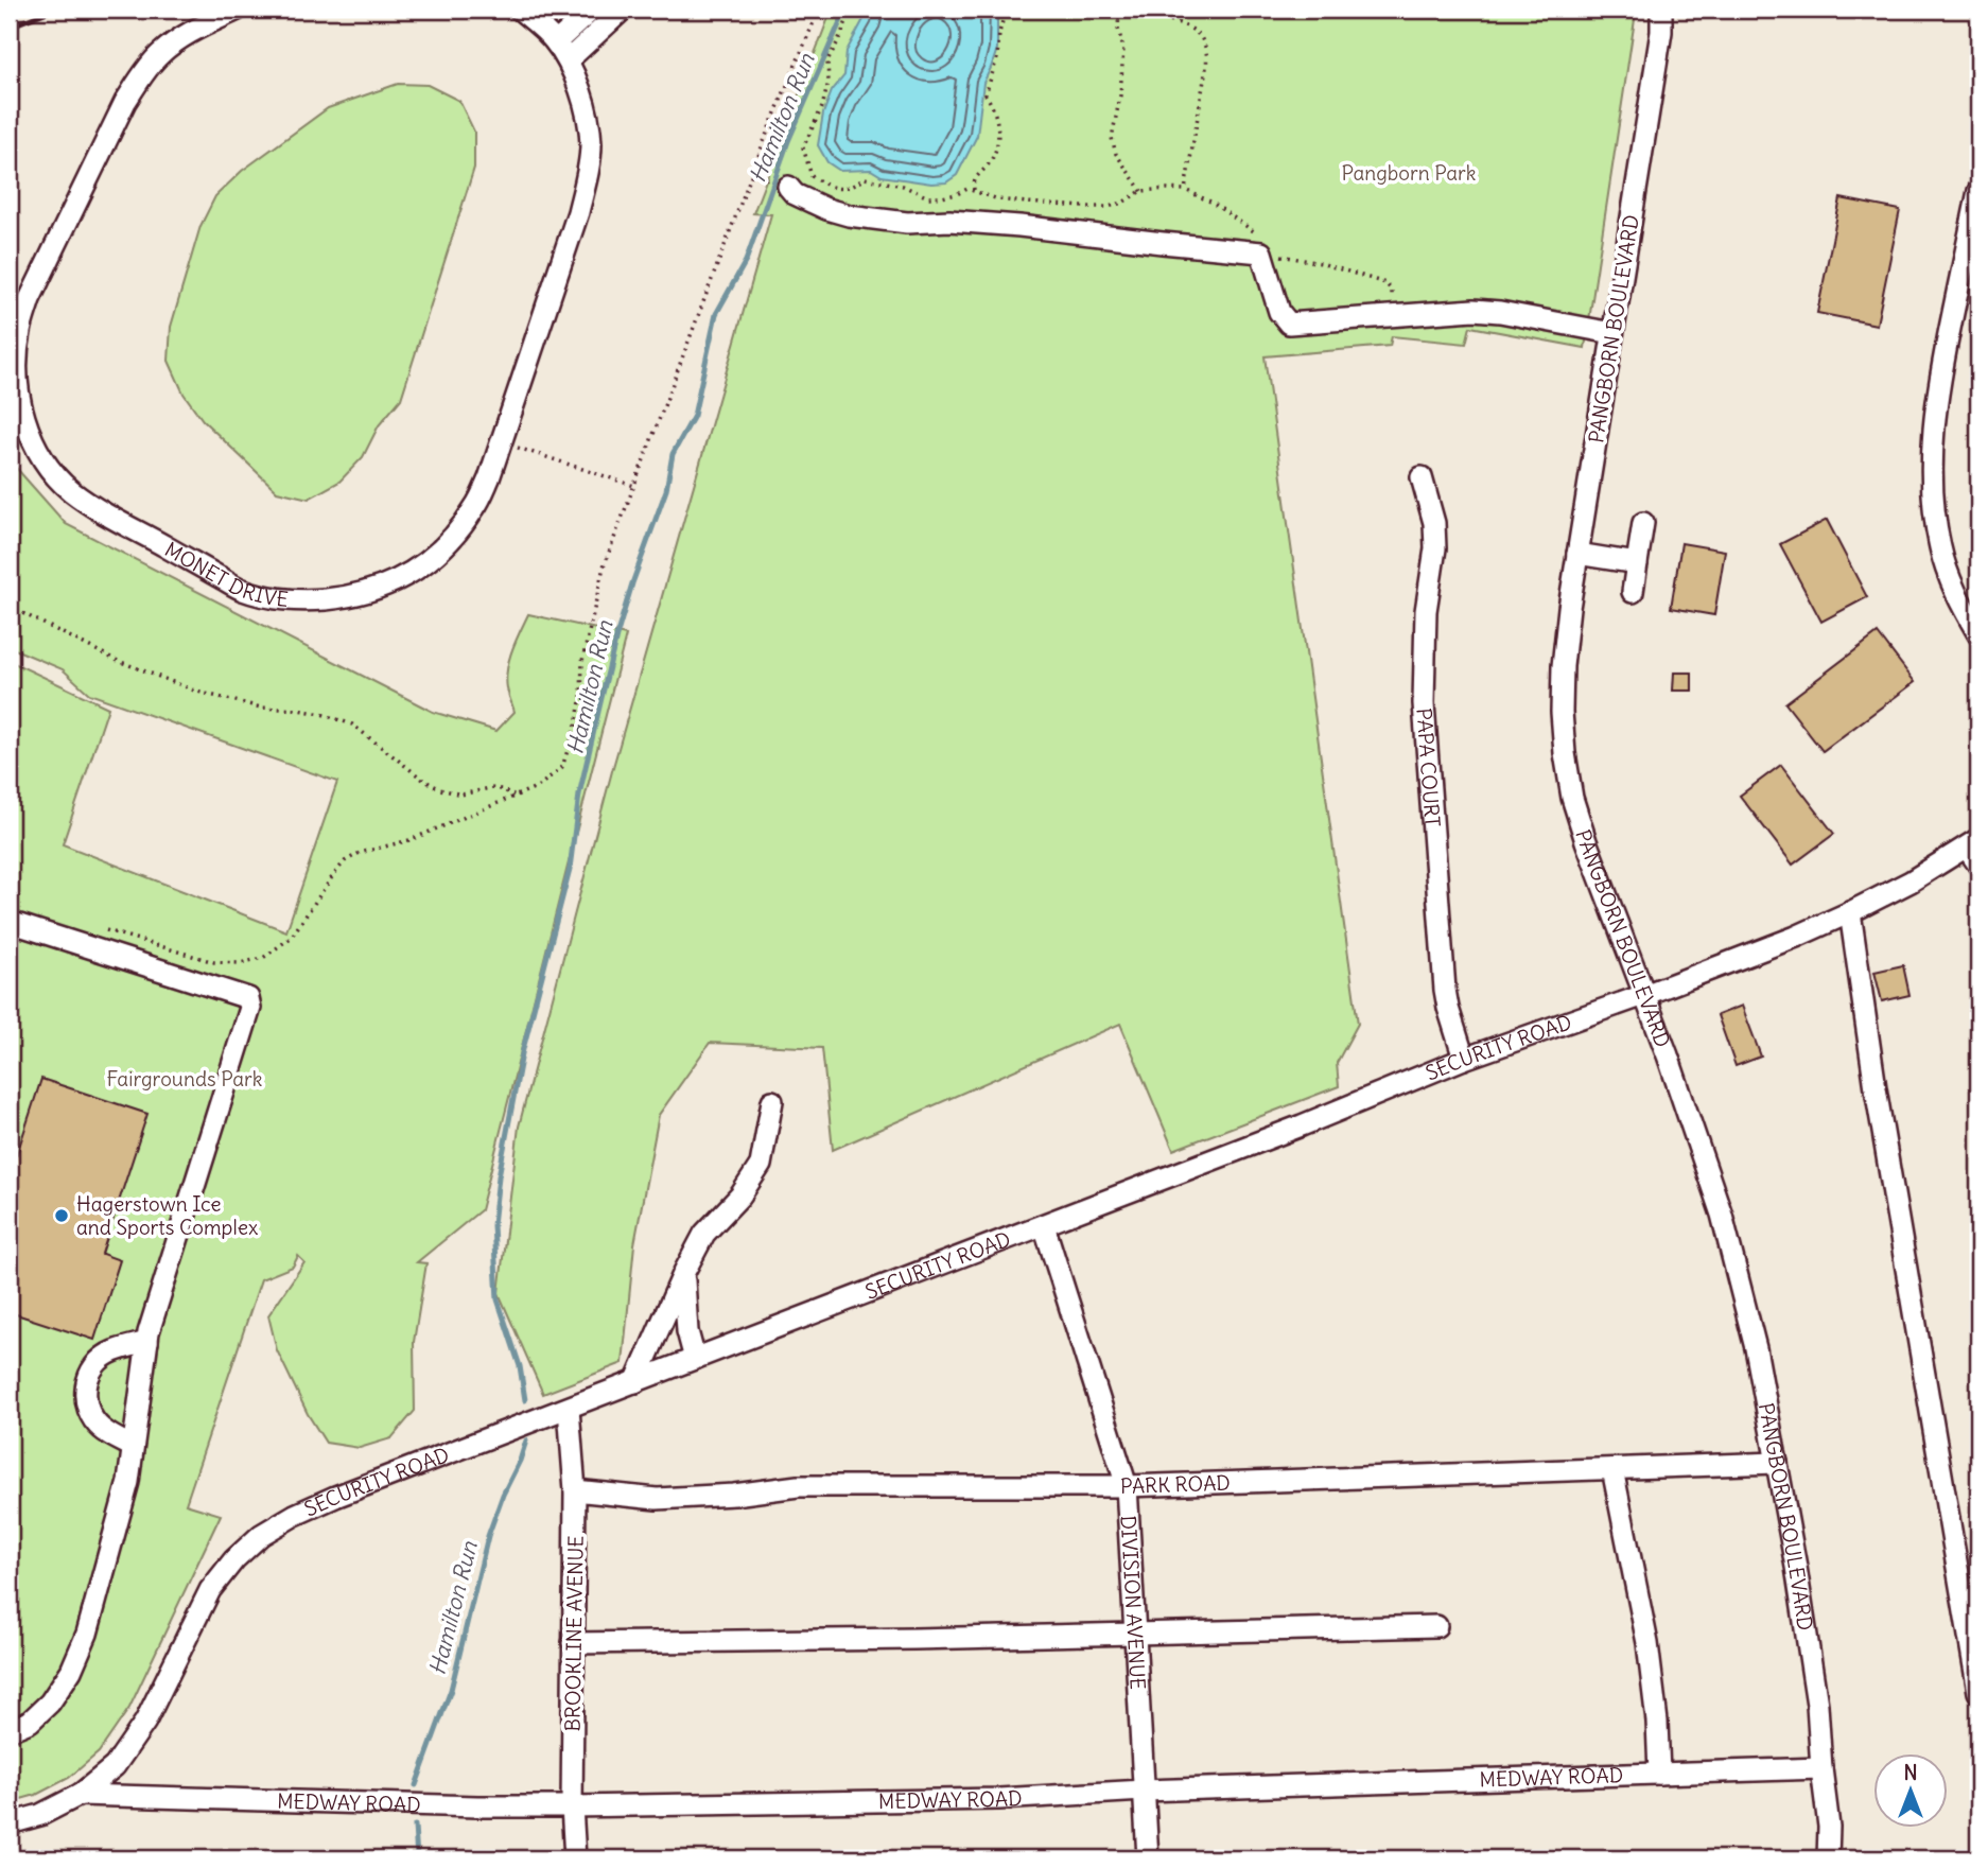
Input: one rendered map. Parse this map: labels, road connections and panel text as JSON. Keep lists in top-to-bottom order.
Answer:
{
  "streets": {
    "street": [
      "PANGBORN BOULEVARD",
      "MONET DRIVE",
      "PAPA COURT",
      "SECURITY ROAD",
      "PARK ROAD",
      "DIVISION AVENUE",
      "BROOKLINE AVENUE",
      "MEDWAY ROAD"
    ]
  },
  "crossings": [
    ["PANGBORN BOULEVARD", "SECURITY ROAD"],
    ["PANGBORN BOULEVARD", "PARK ROAD"],
    ["PANGBORN BOULEVARD", "MEDWAY ROAD"],
    ["PAPA COURT", "SECURITY ROAD"],
    ["SECURITY ROAD", "DIVISION AVENUE"],
    ["SECURITY ROAD", "BROOKLINE AVENUE"],
    ["SECURITY ROAD", "MEDWAY ROAD"],
    ["PARK ROAD", "DIVISION AVENUE"],
    ["PARK ROAD", "BROOKLINE AVENUE"],
    ["DIVISION AVENUE", "MEDWAY ROAD"],
    ["BROOKLINE AVENUE", "MEDWAY ROAD"]
  ],
  "water": ["Hamilton Run"],
  "parks": ["Pangborn Park", "Fairgrounds Park"],
  "places": ["Hagerstown Ice and Sports Complex"],
  "north": "top"
}
